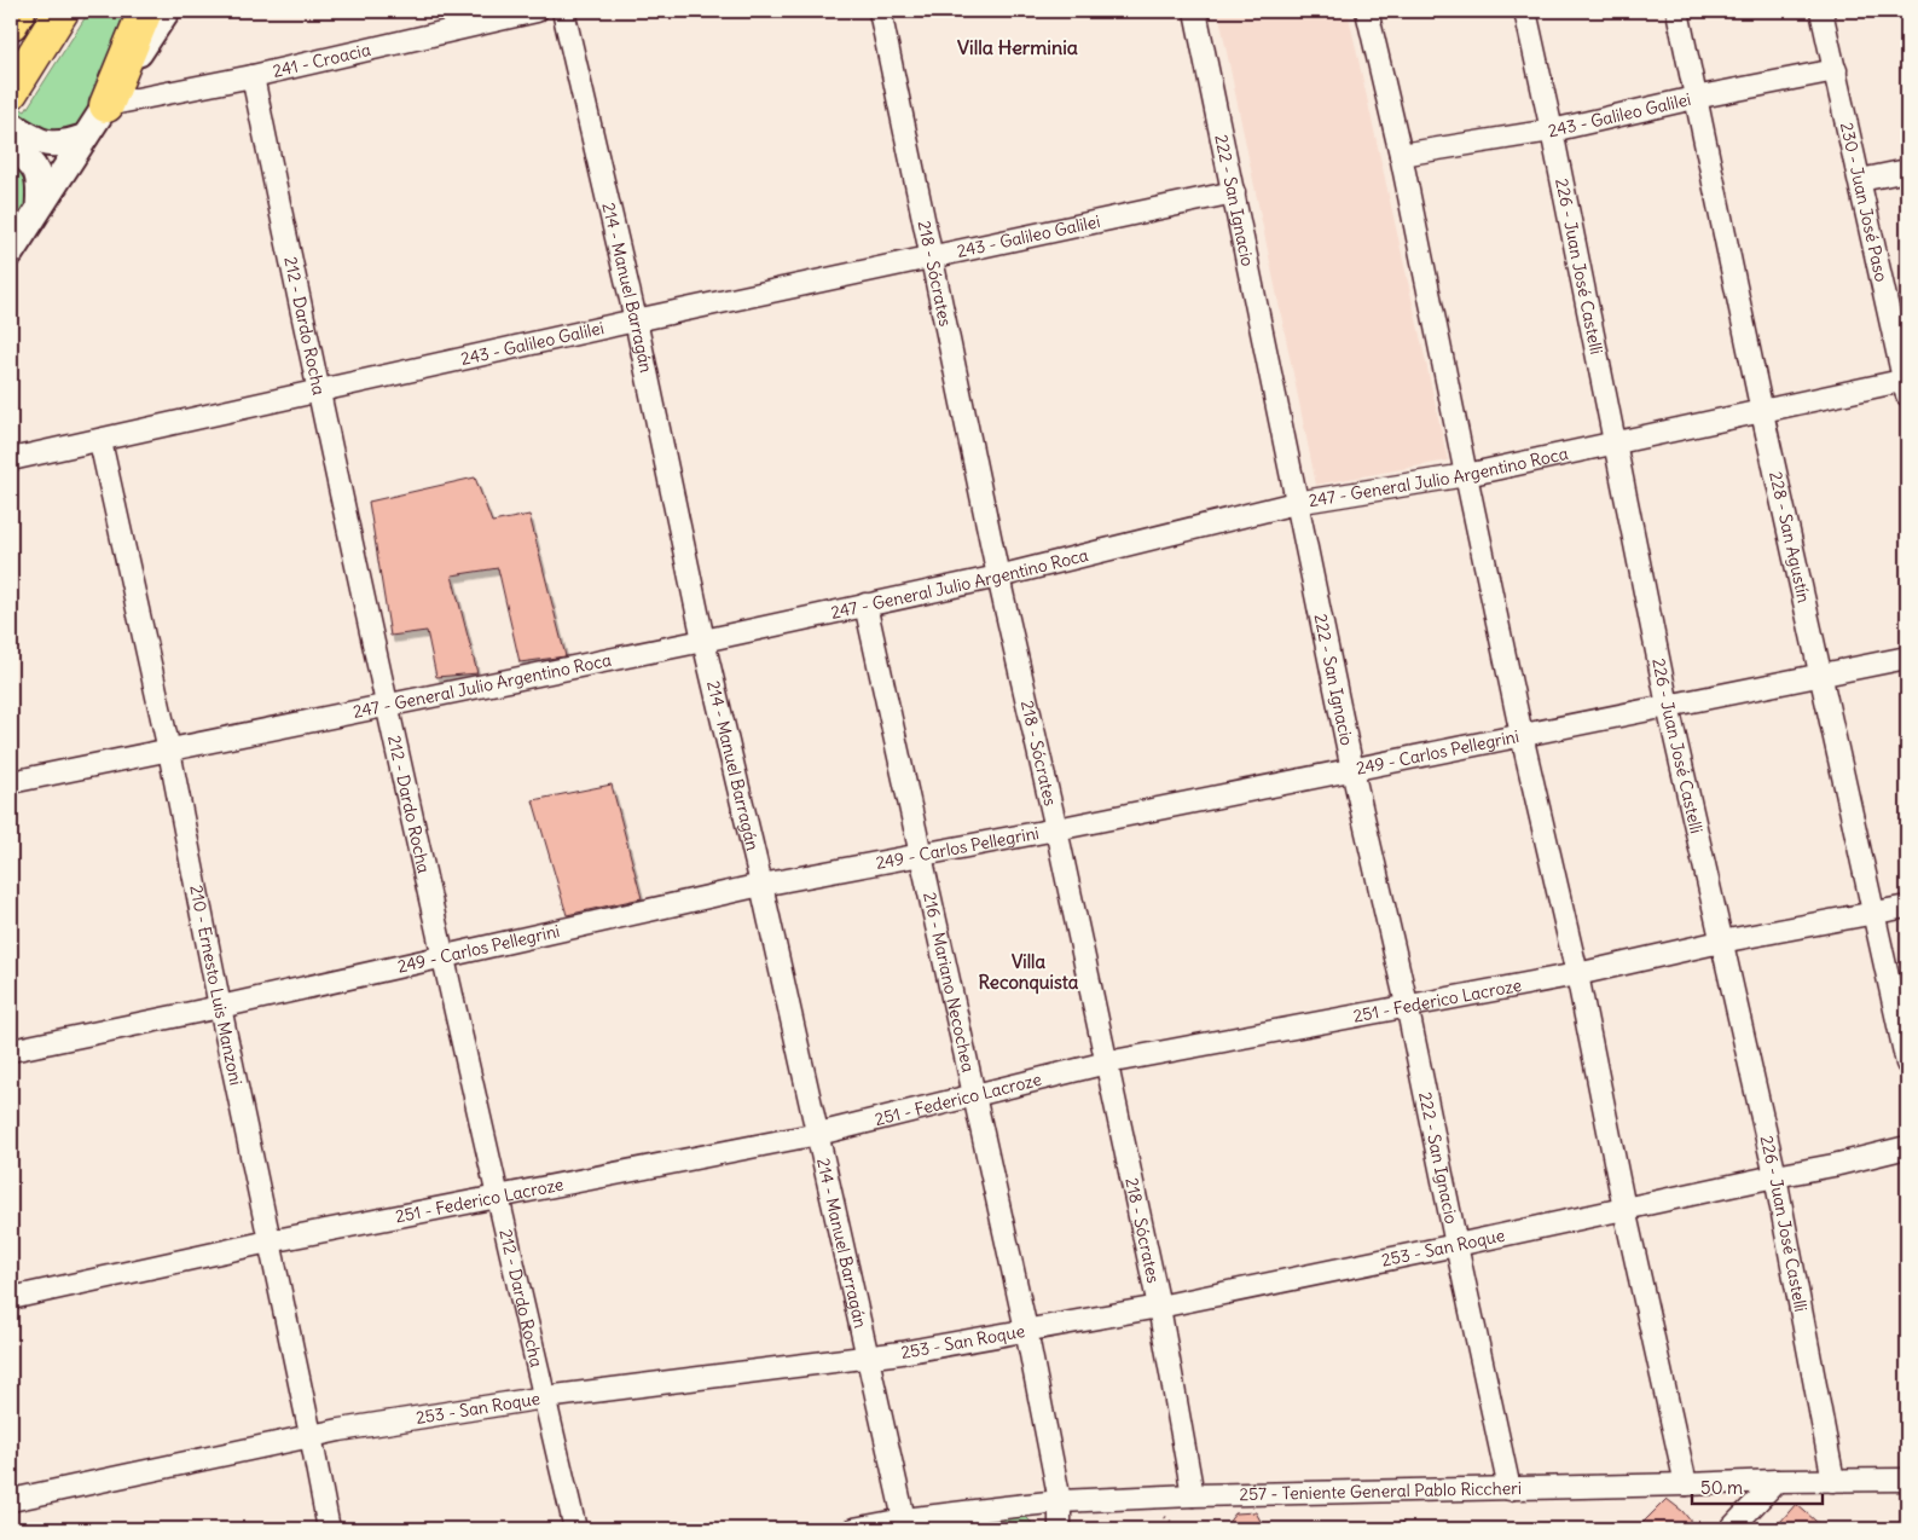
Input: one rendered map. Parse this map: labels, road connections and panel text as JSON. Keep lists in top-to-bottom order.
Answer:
{
  "streets": {
    "street": [
      "241 - Croacia",
      "243 - Galileo Galilei",
      "222 - San Ignacio",
      "230 - Juan José Paso",
      "226 - Juan José Castelli",
      "218 - Sócrates",
      "214 - Manuel Barragán",
      "212 - Dardo Rocha",
      "247 - General Julio Argentino Roca",
      "228 - San Agustín",
      "249 - Carlos Pellegrini",
      "216 - Mariano Necochea",
      "210 - Ernesto Luis Manzoni",
      "251 - Federico Lacroze",
      "253 - San Roque",
      "257 - Teniente General Pablo Riccheri"
    ]
  },
  "crossings": [
    ["241 - Croacia", "212 - Dardo Rocha"],
    ["243 - Galileo Galilei", "222 - San Ignacio"],
    ["243 - Galileo Galilei", "230 - Juan José Paso"],
    ["243 - Galileo Galilei", "226 - Juan José Castelli"],
    ["243 - Galileo Galilei", "218 - Sócrates"],
    ["243 - Galileo Galilei", "214 - Manuel Barragán"],
    ["243 - Galileo Galilei", "212 - Dardo Rocha"],
    ["243 - Galileo Galilei", "228 - San Agustín"],
    ["243 - Galileo Galilei", "210 - Ernesto Luis Manzoni"],
    ["222 - San Ignacio", "247 - General Julio Argentino Roca"],
    ["222 - San Ignacio", "249 - Carlos Pellegrini"],
    ["222 - San Ignacio", "251 - Federico Lacroze"],
    ["222 - San Ignacio", "253 - San Roque"],
    ["222 - San Ignacio", "257 - Teniente General Pablo Riccheri"],
    ["230 - Juan José Paso", "247 - General Julio Argentino Roca"],
    ["226 - Juan José Castelli", "247 - General Julio Argentino Roca"],
    ["226 - Juan José Castelli", "249 - Carlos Pellegrini"],
    ["226 - Juan José Castelli", "251 - Federico Lacroze"],
    ["226 - Juan José Castelli", "253 - San Roque"],
    ["226 - Juan José Castelli", "257 - Teniente General Pablo Riccheri"],
    ["218 - Sócrates", "247 - General Julio Argentino Roca"],
    ["218 - Sócrates", "249 - Carlos Pellegrini"],
    ["218 - Sócrates", "251 - Federico Lacroze"],
    ["218 - Sócrates", "253 - San Roque"],
    ["218 - Sócrates", "257 - Teniente General Pablo Riccheri"],
    ["214 - Manuel Barragán", "247 - General Julio Argentino Roca"],
    ["214 - Manuel Barragán", "249 - Carlos Pellegrini"],
    ["214 - Manuel Barragán", "251 - Federico Lacroze"],
    ["214 - Manuel Barragán", "253 - San Roque"],
    ["214 - Manuel Barragán", "257 - Teniente General Pablo Riccheri"],
    ["212 - Dardo Rocha", "247 - General Julio Argentino Roca"],
    ["212 - Dardo Rocha", "249 - Carlos Pellegrini"],
    ["212 - Dardo Rocha", "251 - Federico Lacroze"],
    ["212 - Dardo Rocha", "253 - San Roque"],
    ["247 - General Julio Argentino Roca", "228 - San Agustín"],
    ["247 - General Julio Argentino Roca", "216 - Mariano Necochea"],
    ["247 - General Julio Argentino Roca", "210 - Ernesto Luis Manzoni"],
    ["228 - San Agustín", "249 - Carlos Pellegrini"],
    ["228 - San Agustín", "251 - Federico Lacroze"],
    ["249 - Carlos Pellegrini", "216 - Mariano Necochea"],
    ["249 - Carlos Pellegrini", "210 - Ernesto Luis Manzoni"],
    ["216 - Mariano Necochea", "251 - Federico Lacroze"],
    ["216 - Mariano Necochea", "253 - San Roque"],
    ["216 - Mariano Necochea", "257 - Teniente General Pablo Riccheri"],
    ["210 - Ernesto Luis Manzoni", "251 - Federico Lacroze"],
    ["210 - Ernesto Luis Manzoni", "253 - San Roque"]
  ],
  "districts": ["Villa Herminia", "Villa Reconquista"],
  "scale_bar": "50 m"
}
